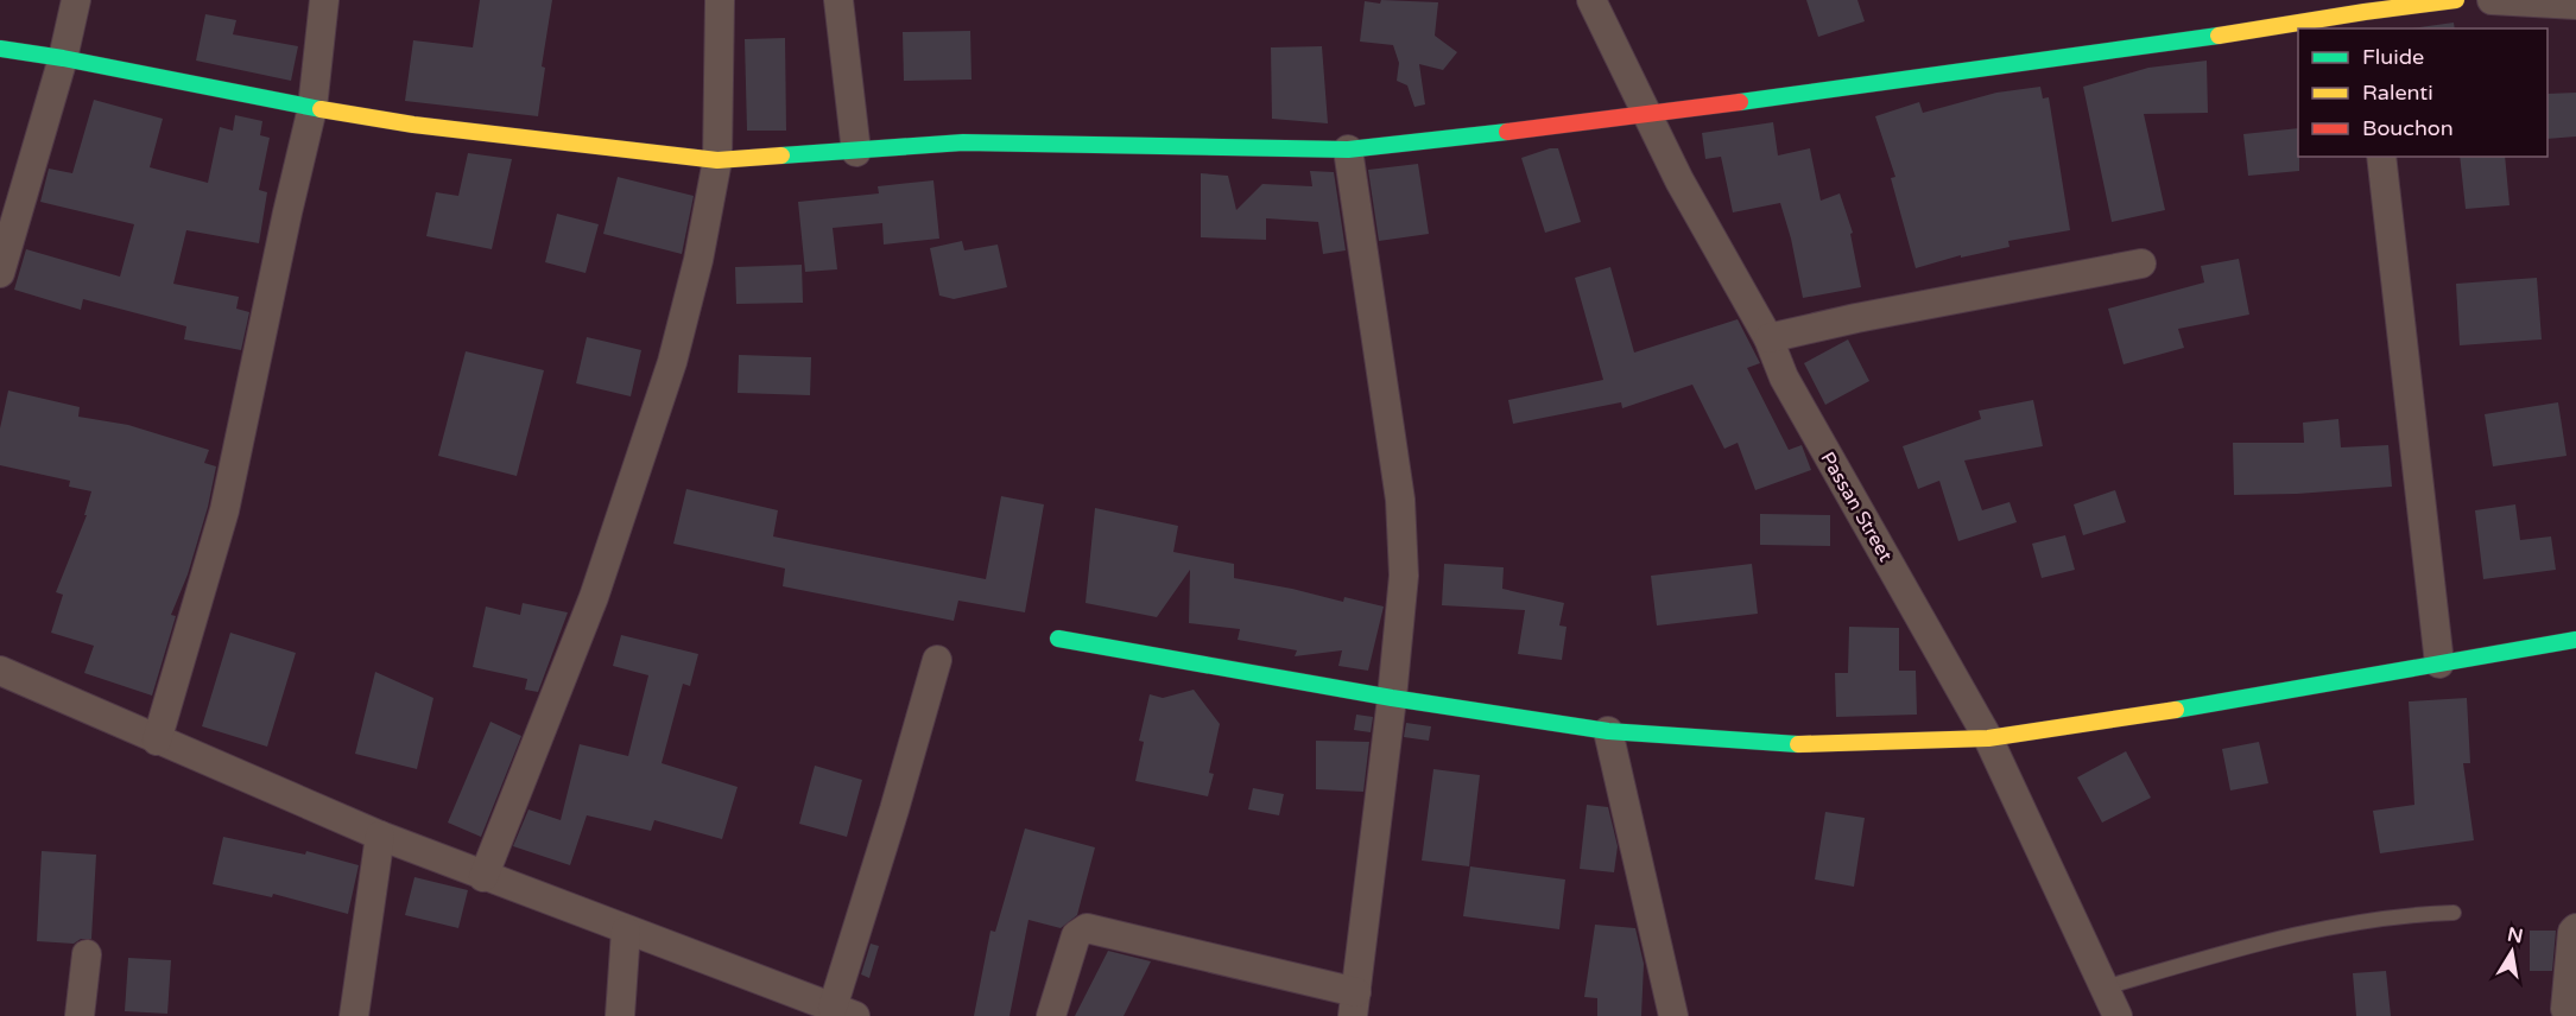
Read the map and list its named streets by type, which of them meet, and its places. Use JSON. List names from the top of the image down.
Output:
{
  "streets": {
    "street": ["Passan Street"]
  },
  "legend": ["Fluide", "Ralenti", "Bouchon"],
  "north": "top"
}
